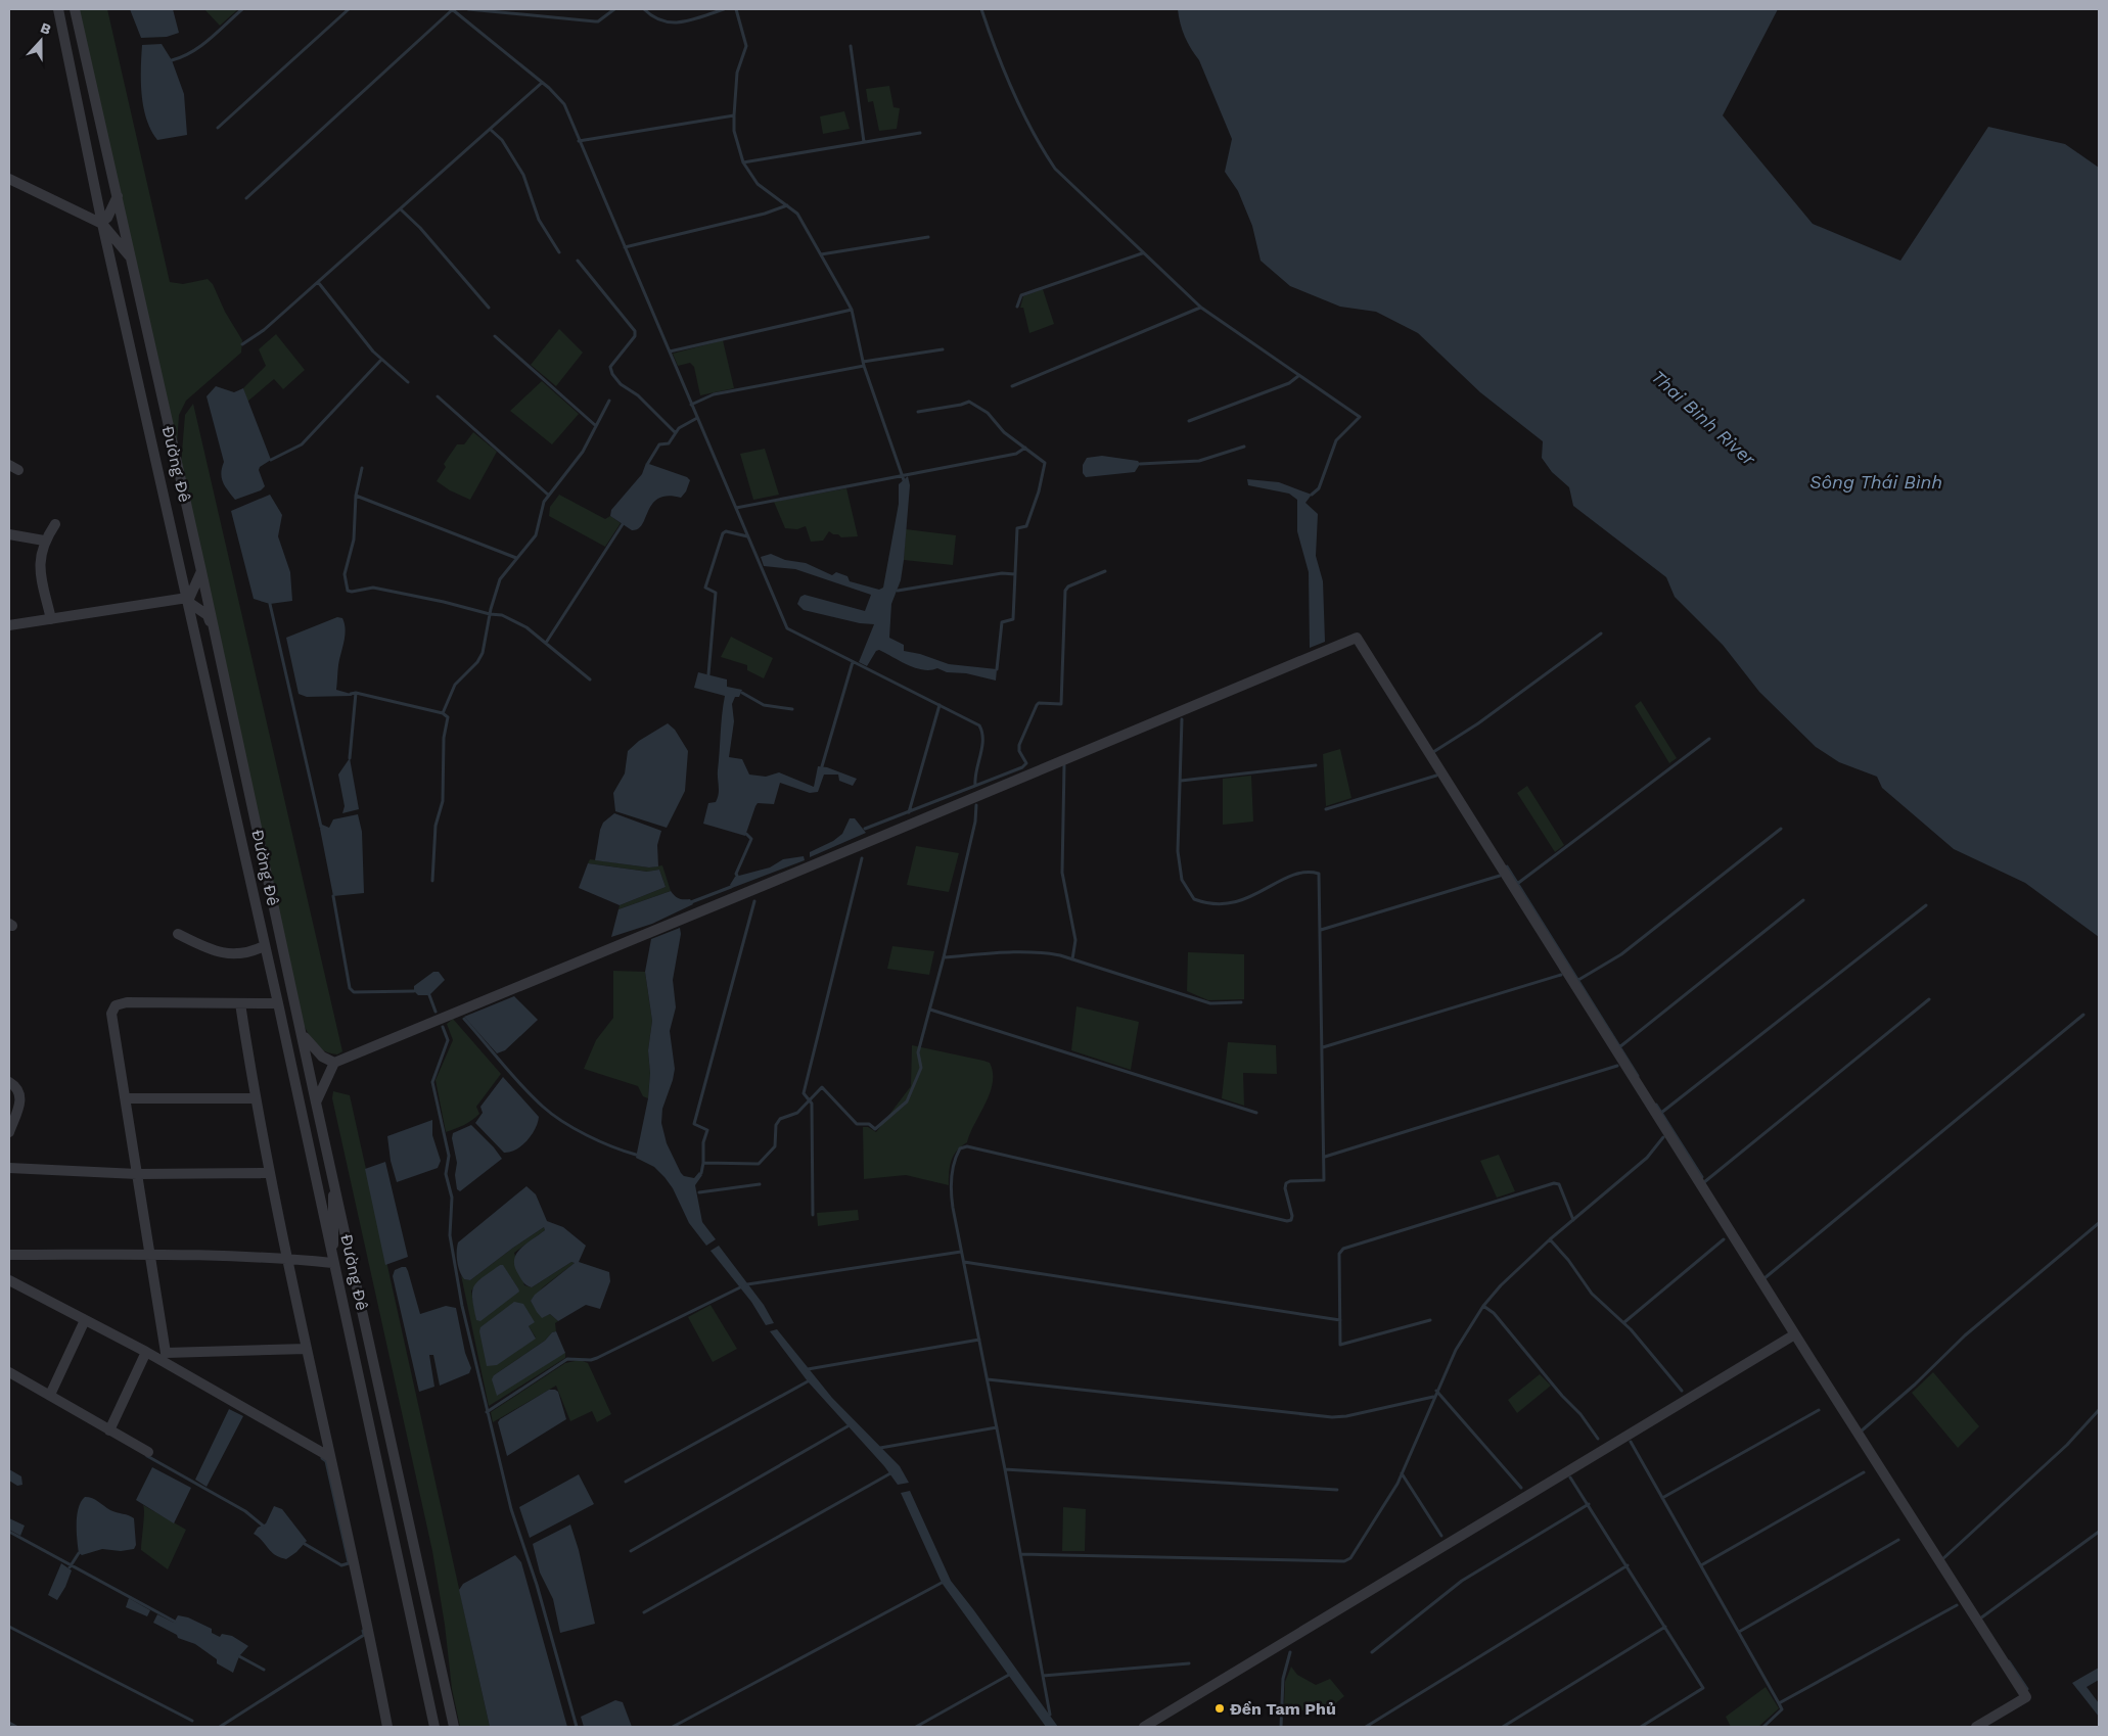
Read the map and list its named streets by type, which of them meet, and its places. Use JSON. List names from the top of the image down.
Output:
{
  "streets": {
    "street": ["Đường Đê"]
  },
  "water": ["Thai Binh River", "Sông Thái Bình"],
  "places": ["Đền Tam Phủ"],
  "north": "top"
}
